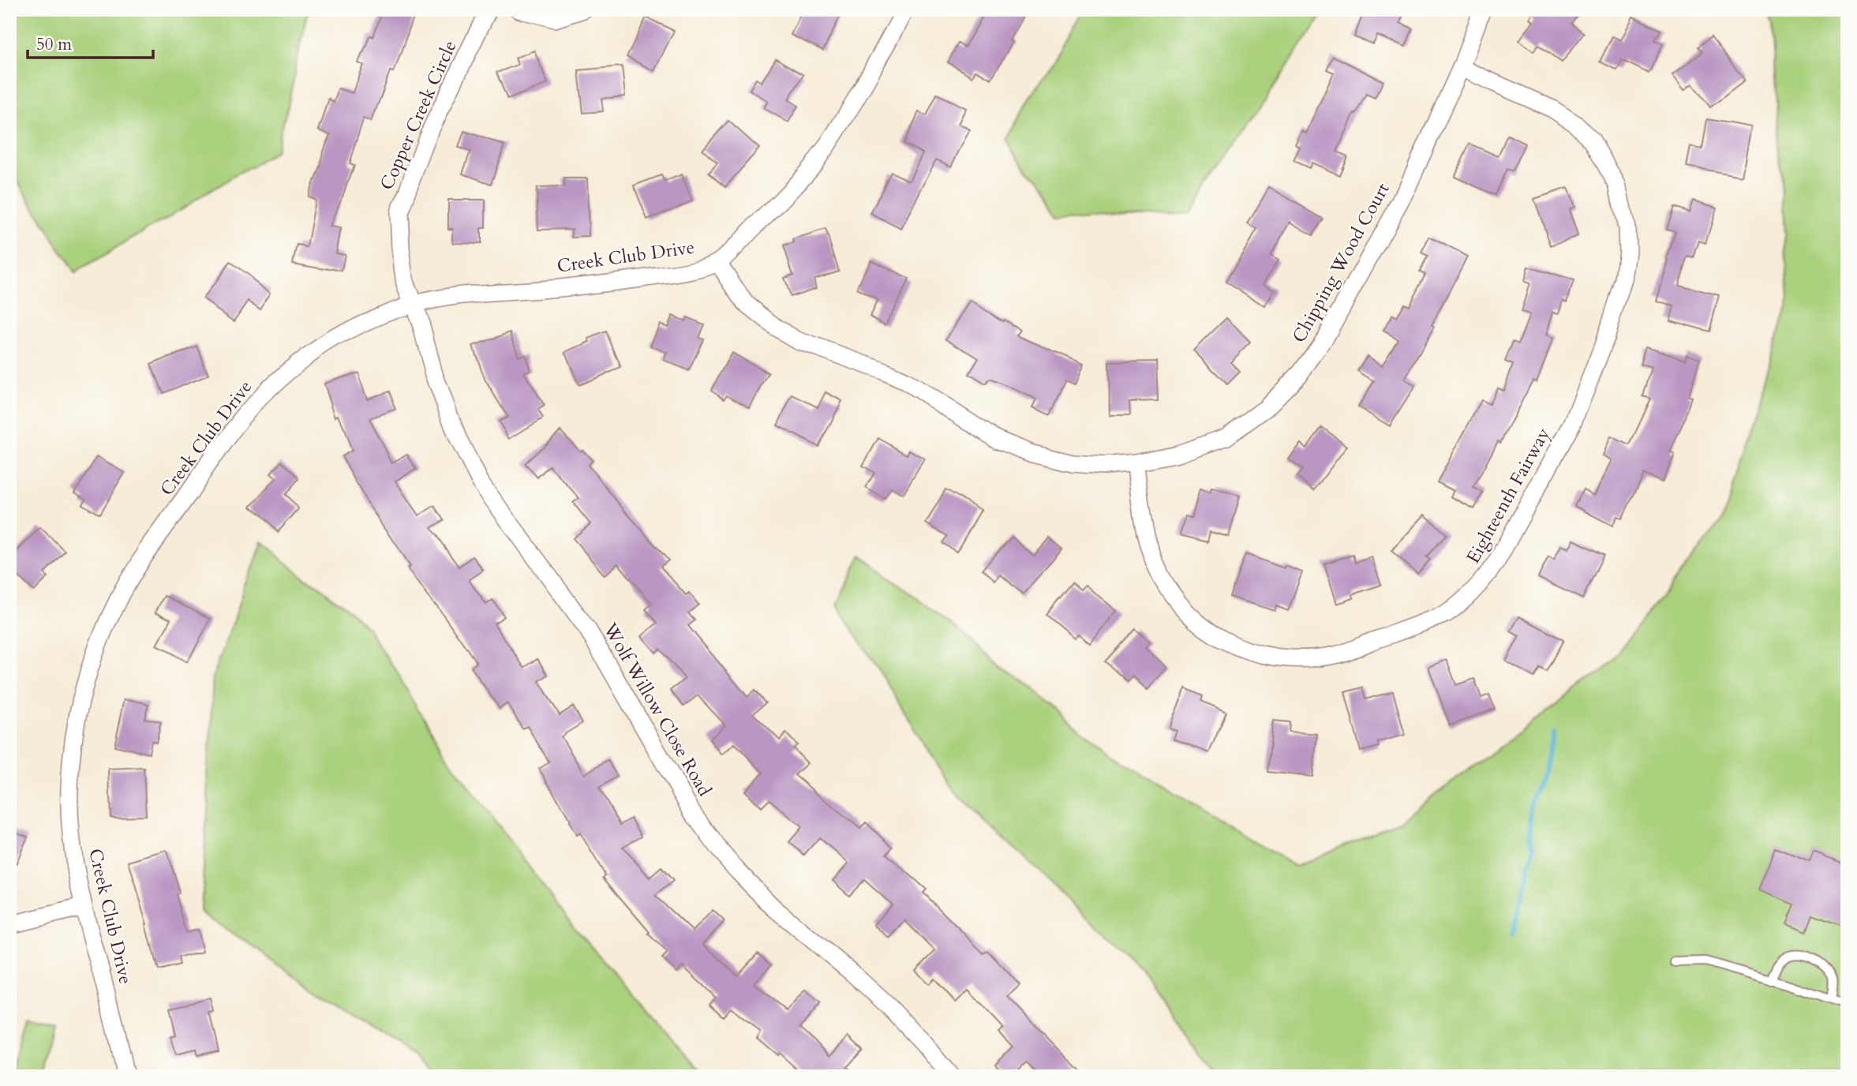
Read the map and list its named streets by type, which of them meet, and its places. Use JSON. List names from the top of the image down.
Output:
{
  "streets": {
    "street": [
      "Copper Creek Circle",
      "Creek Club Drive",
      "Chipping Wood Court",
      "Eighteenth Fairway",
      "Wolf Willow Close Road"
    ]
  },
  "crossings": [
    ["Copper Creek Circle", "Creek Club Drive"],
    ["Copper Creek Circle", "Wolf Willow Close Road"],
    ["Creek Club Drive", "Chipping Wood Court"],
    ["Creek Club Drive", "Wolf Willow Close Road"],
    ["Chipping Wood Court", "Eighteenth Fairway"]
  ],
  "scale_bar": "50 m"
}
